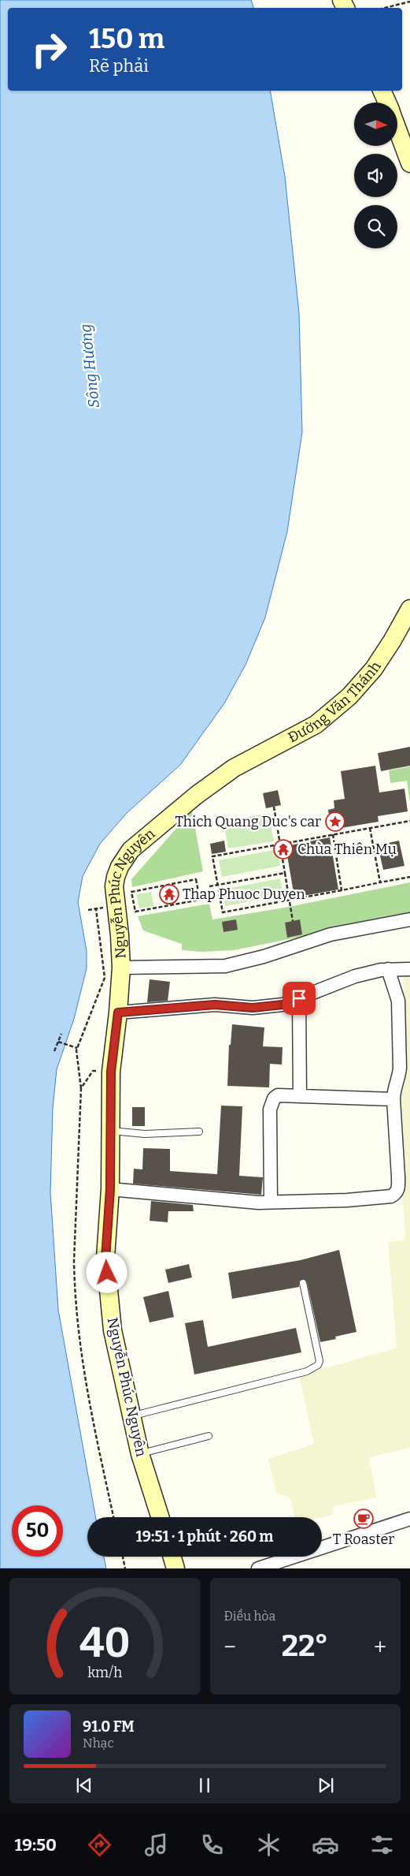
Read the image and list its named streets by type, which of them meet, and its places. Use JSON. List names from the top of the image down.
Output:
{
  "streets": {
    "main road": ["Đường Văn Thánh", "Nguyễn Phúc Nguyên"]
  },
  "crossings": [
    ["Đường Văn Thánh", "Nguyễn Phúc Nguyên"]
  ],
  "water": ["Sông Hương"],
  "places": {
    "place": ["Thich Quang Duc's car"],
    "temple": ["Chùa Thiên Mụ", "Thap Phuoc Duyen"],
    "cafe": ["T Roaster"]
  },
  "north": "right",
  "page": {
    "turn": ["150 m", "Rẽ phải"],
    "limit": "50",
    "trip": "19:51 · 1 phút · 260 m",
    "tile": "Điều hòa",
    "heat": ["−", "22°", "+"],
    "song": ["91.0 FM", "Nhạc"],
    "tabs": "19:50",
    "gauge": ["40", "km/h"]
  }
}
